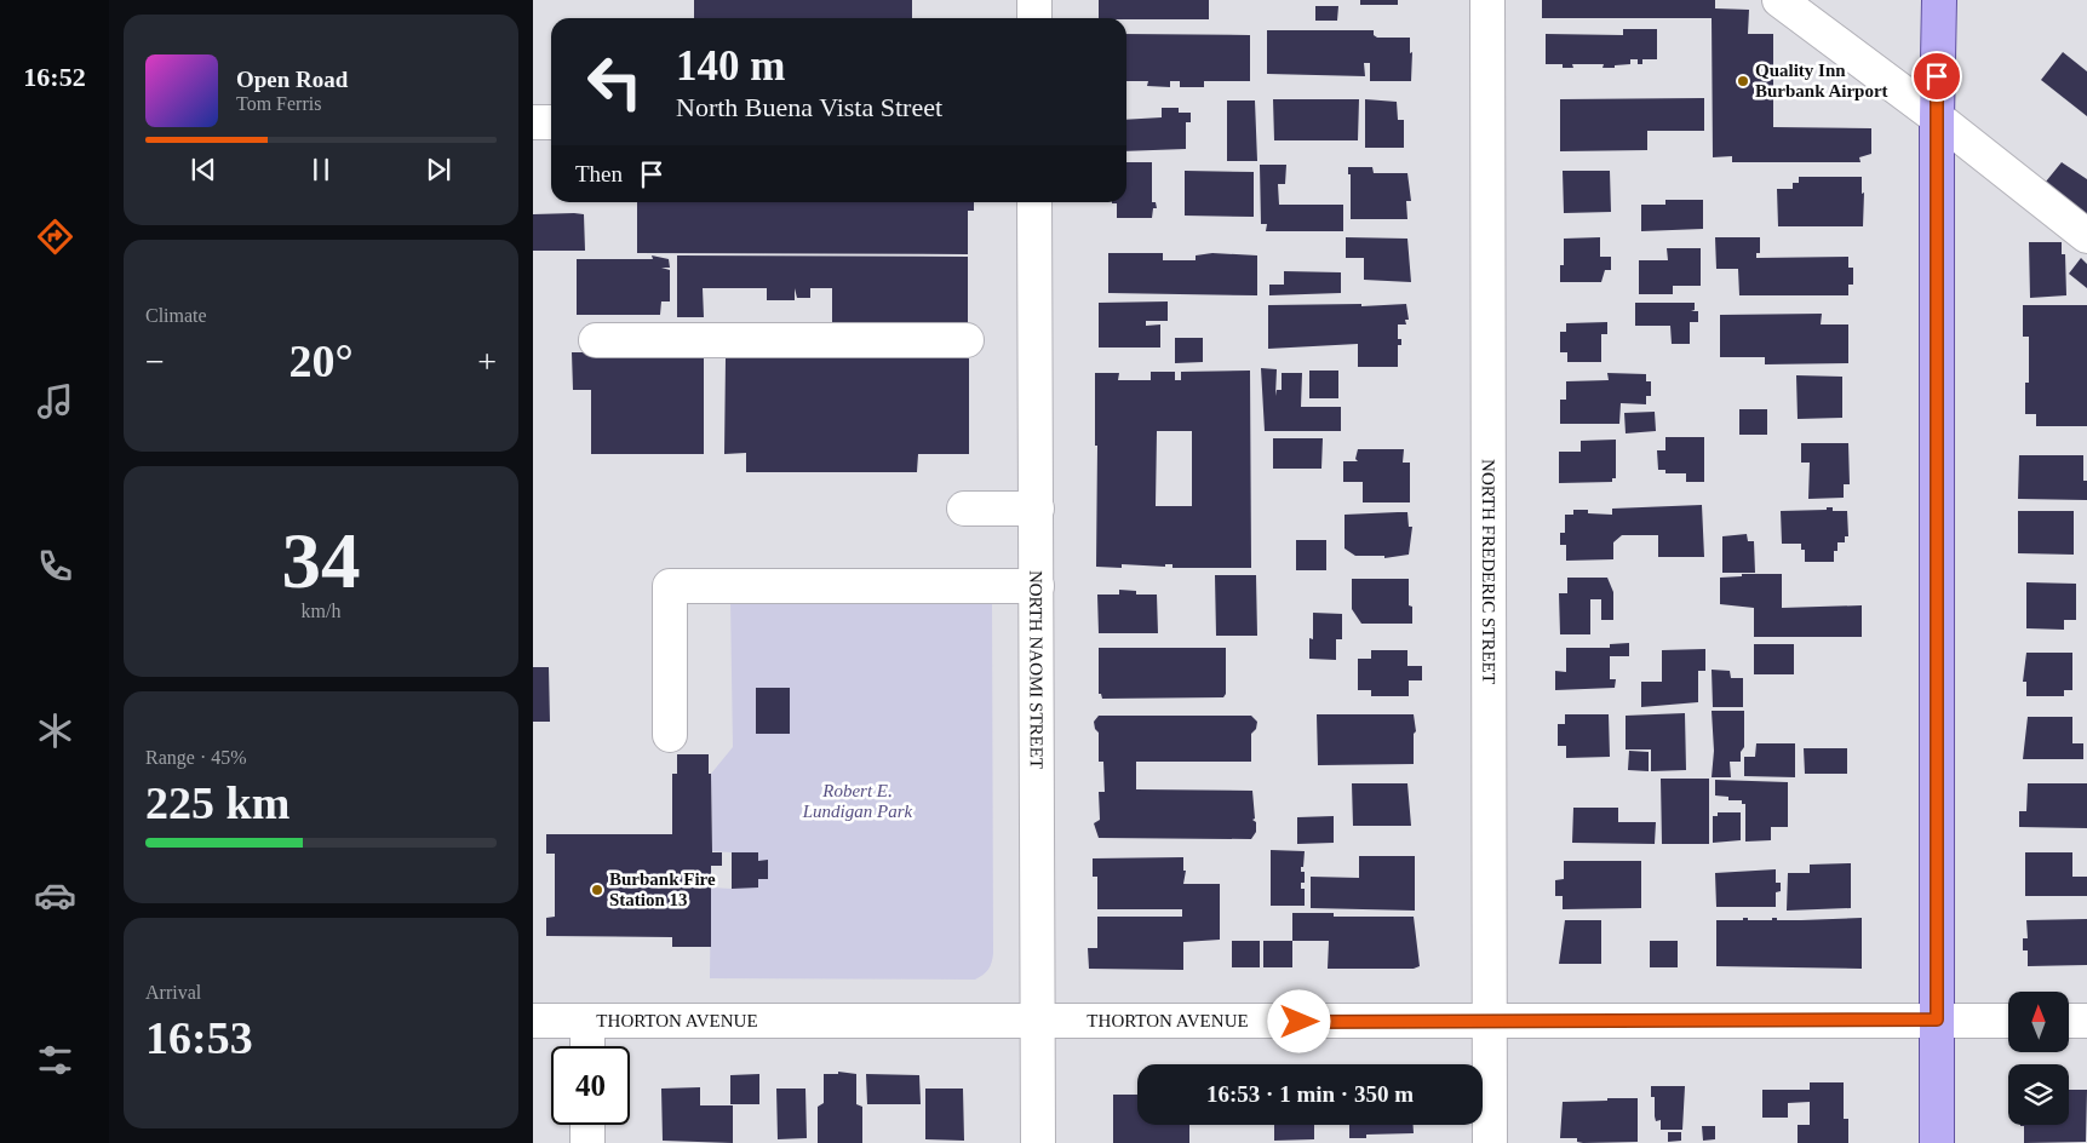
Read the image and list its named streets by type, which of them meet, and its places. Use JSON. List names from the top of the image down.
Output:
{
  "streets": {
    "street": ["NORTH FREDERIC STREET", "NORTH NAOMI STREET", "THORTON AVENUE"]
  },
  "crossings": [
    ["NORTH FREDERIC STREET", "THORTON AVENUE"],
    ["NORTH NAOMI STREET", "THORTON AVENUE"]
  ],
  "parks": ["Robert E. Lundigan Park"],
  "places": ["Quality Inn Burbank Airport", "Burbank Fire Station 13"],
  "north": "top",
  "page": {
    "tabs": "16:52",
    "turn": ["140 m", "North Buena Vista Street"],
    "song": ["Open Road", "Tom Ferris"],
    "then": "Then",
    "tile": [
      "Climate",
      ["34", "km/h"],
      ["Range · 45%", "225 km"],
      ["Arrival", "16:53"]
    ],
    "heat": ["−", "20°", "+"],
    "limit": "40",
    "trip": "16:53 · 1 min · 350 m"
  }
}
